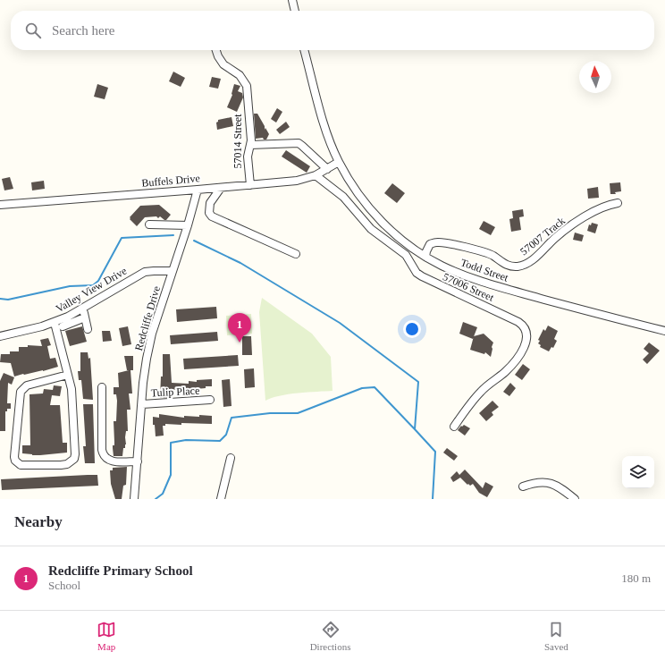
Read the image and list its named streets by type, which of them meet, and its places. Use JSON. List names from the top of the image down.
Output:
{
  "streets": {
    "street": [
      "57014 Street",
      "Buffels Drive",
      "57007 Track",
      "Todd Street",
      "57006 Street",
      "Valley View Drive",
      "Redcliffe Drive",
      "Tulip Place"
    ]
  },
  "crossings": [
    ["57014 Street", "Buffels Drive"],
    ["Buffels Drive", "Todd Street"],
    ["Buffels Drive", "57006 Street"],
    ["Buffels Drive", "Redcliffe Drive"],
    ["57007 Track", "Todd Street"],
    ["Valley View Drive", "Redcliffe Drive"],
    ["Redcliffe Drive", "Tulip Place"]
  ],
  "north": "top",
  "page": {
    "search": "Search here",
    "pins": "1",
    "heading": "Nearby",
    "list": [
      {
        "mark": "1",
        "name": "Redcliffe Primary School",
        "note": "School",
        "value": "180 m"
      }
    ],
    "nav": ["Map", "Directions", "Saved"]
  }
}
